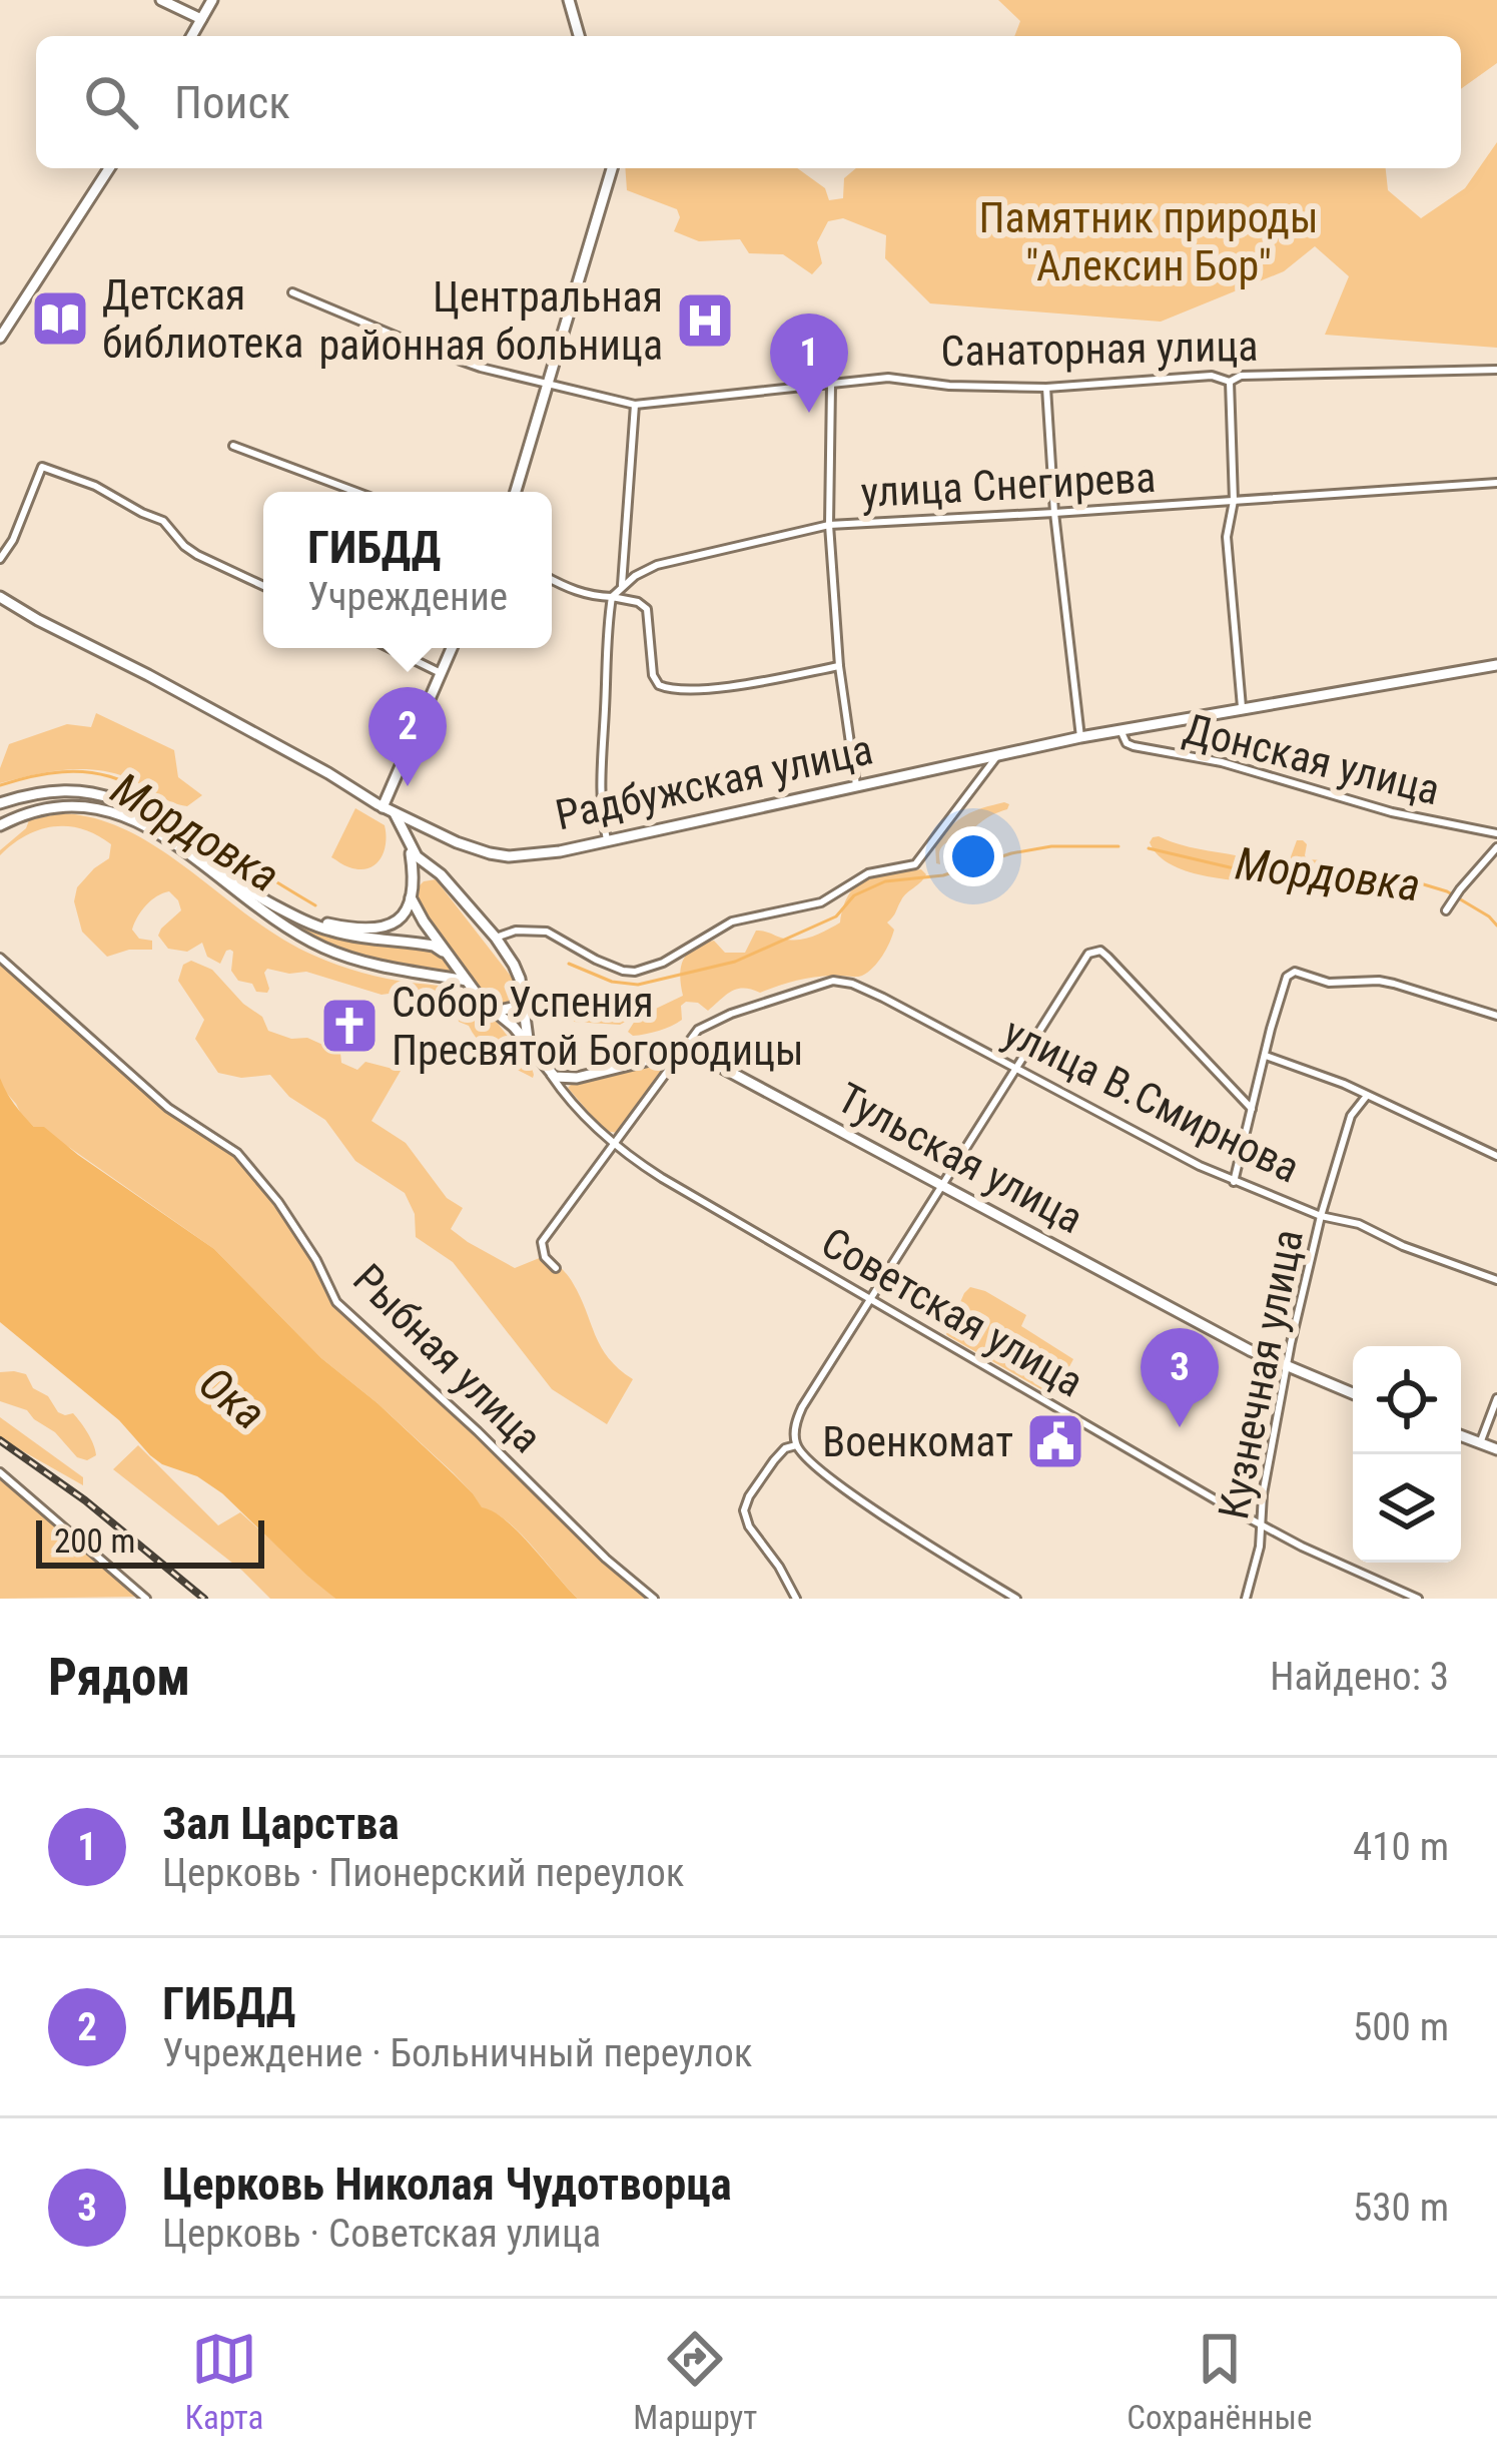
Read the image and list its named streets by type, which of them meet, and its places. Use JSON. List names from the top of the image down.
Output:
{
  "streets": {
    "main road": ["Радбужская улица", "Тульская улица"],
    "street": [
      "Санаторная улица",
      "улица Снегирева",
      "Донская улица",
      "улица В.Смирнова",
      "Советская улица",
      "Рыбная улица",
      "Кузнечная улица"
    ]
  },
  "crossings": [
    ["Донская улица", "Радбужская улица"],
    ["улица В.Смирнова", "Тульская улица"],
    ["улица В.Смирнова", "Кузнечная улица"],
    ["Тульская улица", "Кузнечная улица"],
    ["Советская улица", "Кузнечная улица"]
  ],
  "water": ["Мордовка", "Ока"],
  "parks": ["Памятник природы \"Алексин Бор\""],
  "places": {
    "library": ["Детская библиотека"],
    "hospital": ["Центральная районная больница"],
    "church": ["Собор Успения Пресвятой Богородицы"],
    "public building": ["Военкомат"]
  },
  "scale_bar": "200 m",
  "page": {
    "search": "Поиск",
    "pins": ["1", "2", "3"],
    "popup": ["ГИБДД", "Учреждение"],
    "scale": "200 m",
    "heading": ["Рядом", "Найдено: 3"],
    "list": [
      {
        "mark": "1",
        "name": "Зал Царства",
        "note": "Церковь · Пионерский переулок",
        "value": "410 m"
      },
      {
        "mark": "2",
        "name": "ГИБДД",
        "note": "Учреждение · Больничный переулок",
        "value": "500 m"
      },
      {
        "mark": "3",
        "name": "Церковь Николая Чудотворца",
        "note": "Церковь · Советская улица",
        "value": "530 m"
      }
    ],
    "nav": ["Карта", "Маршрут", "Сохранённые"]
  }
}
